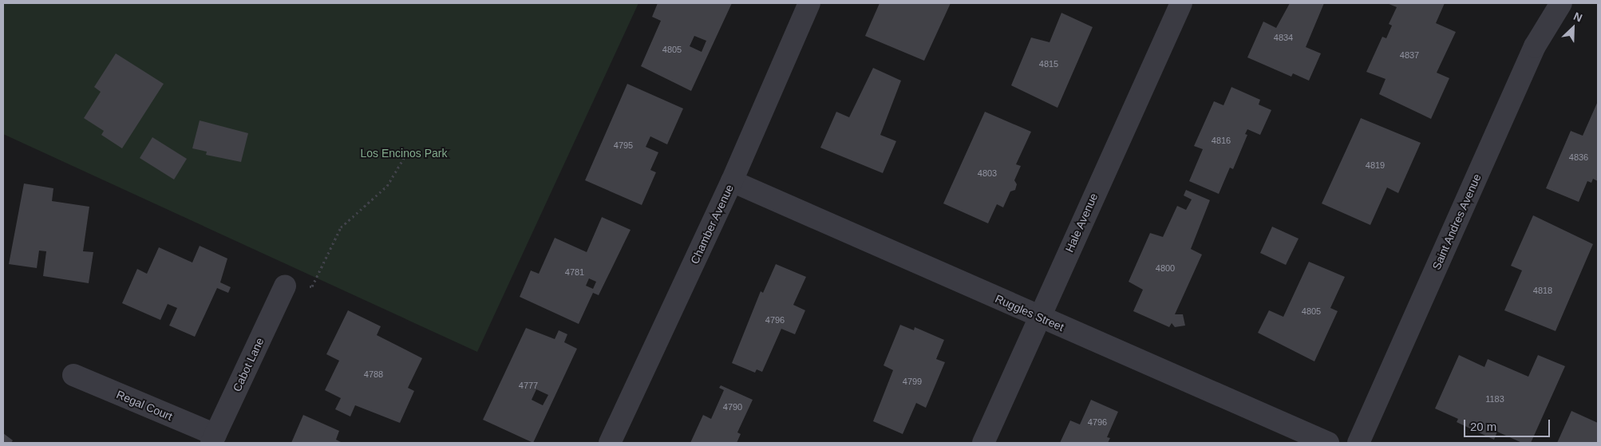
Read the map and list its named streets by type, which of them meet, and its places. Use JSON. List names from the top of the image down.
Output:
{
  "streets": {
    "street": [
      "Saint Andres Avenue",
      "Hale Avenue",
      "Chamber Avenue",
      "Ruggles Street",
      "Cabot Lane",
      "Regal Court"
    ]
  },
  "crossings": [
    ["Hale Avenue", "Ruggles Street"],
    ["Chamber Avenue", "Ruggles Street"],
    ["Cabot Lane", "Regal Court"]
  ],
  "parks": ["Los Encinos Park"],
  "house_numbers": [
    "4834",
    "4805",
    "4837",
    "4815",
    "4816",
    "4795",
    "4836",
    "4819",
    "4803",
    "4800",
    "4781",
    "4818",
    "4805",
    "4796",
    "4788",
    "4799",
    "4777",
    "1183",
    "4790",
    "4796"
  ],
  "scale_bar": "20 m",
  "north": "top right"
}
